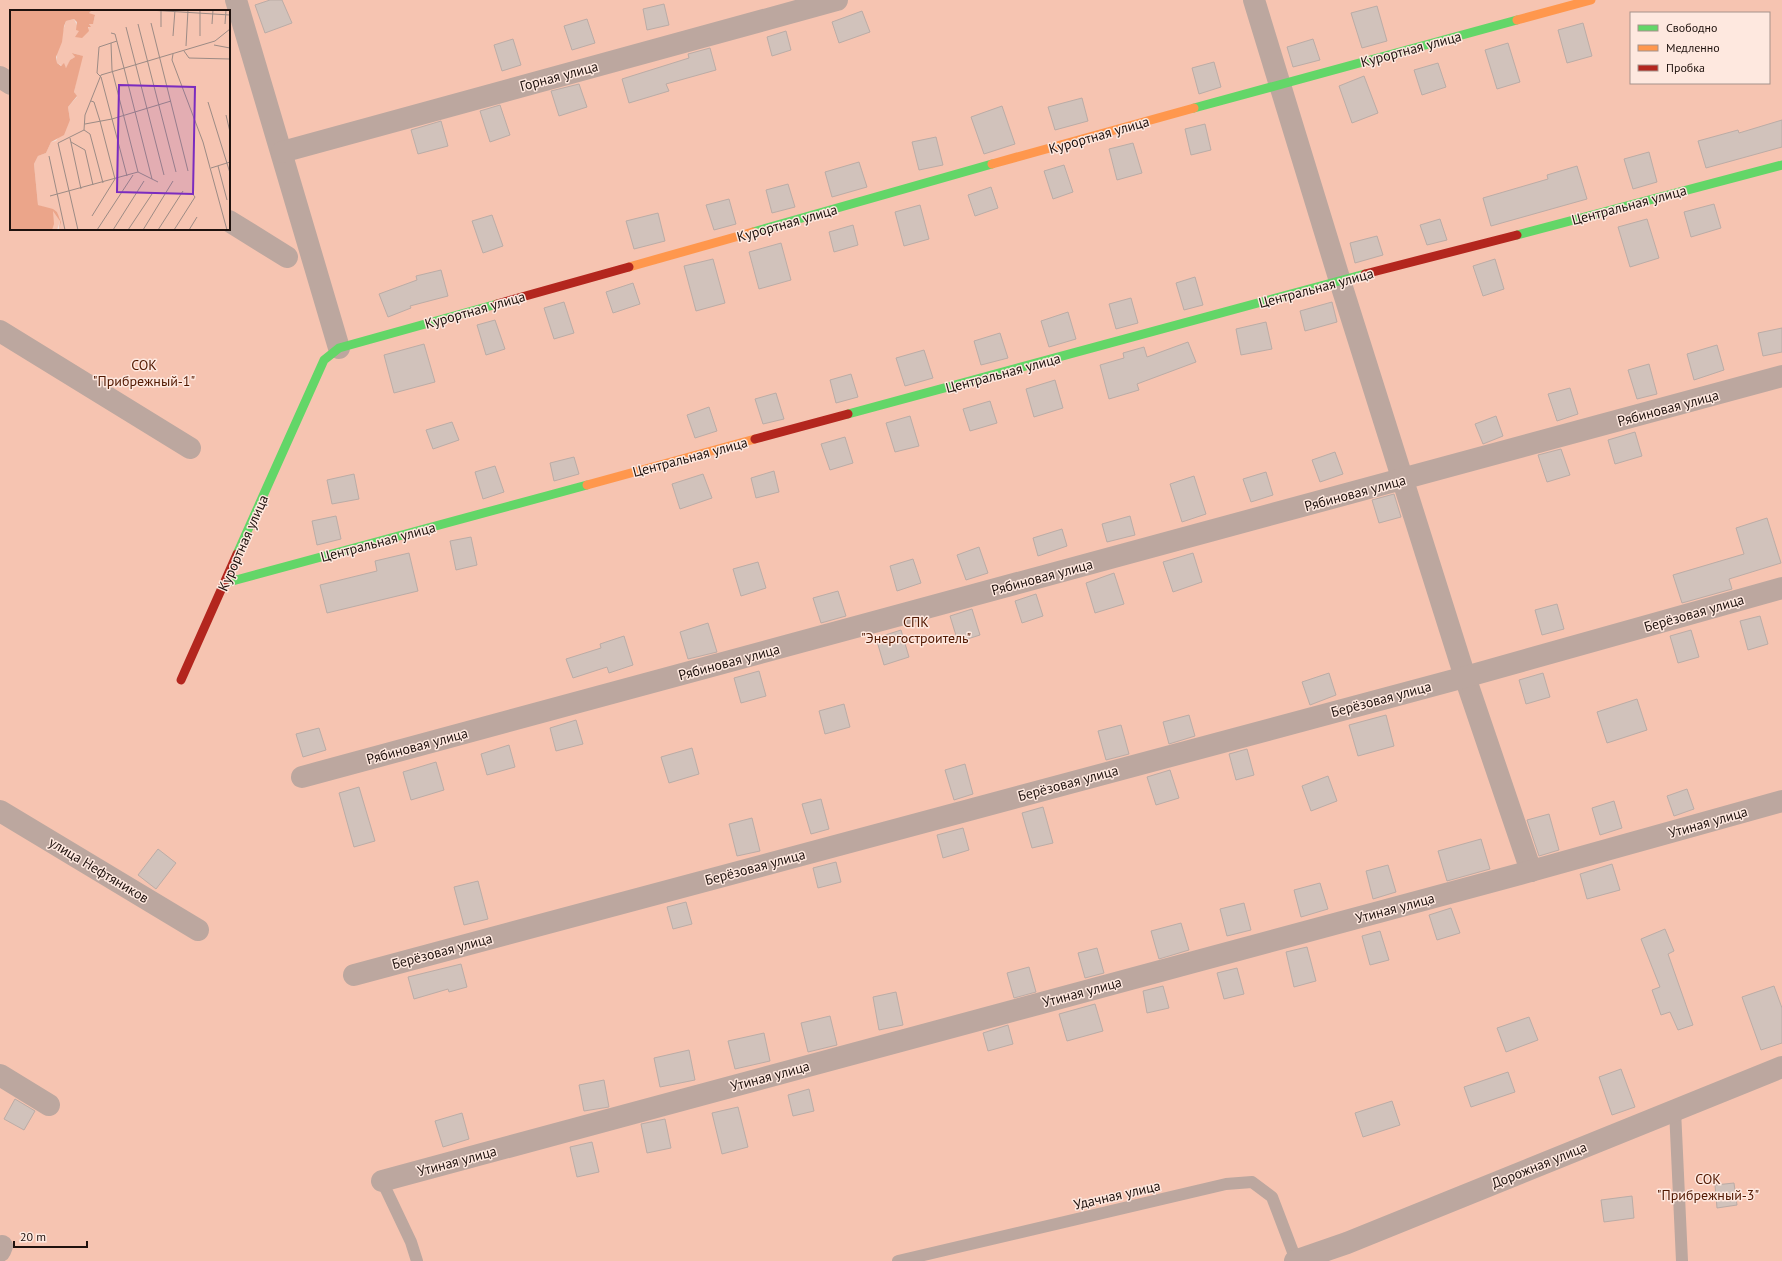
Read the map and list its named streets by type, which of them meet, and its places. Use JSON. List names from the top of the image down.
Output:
{
  "streets": {
    "street": [
      "Курортная улица",
      "Горная улица",
      "Центральная улица",
      "Рябиновая улица",
      "Берёзовая улица",
      "Утиная улица",
      "улица Нефтяников",
      "Дорожная улица"
    ],
    "lane": ["Удачная улица"]
  },
  "crossings": [
    ["Курортная улица", "Центральная улица"],
    ["Дорожная улица", "Удачная улица"]
  ],
  "parks": ["СОК \"Прибрежный-1\"", "СПК \"Энергостроитель\"", "СОК \"Прибрежный-3\""],
  "legend": ["Свободно", "Медленно", "Пробка"],
  "scale_bar": "20 m"
}
